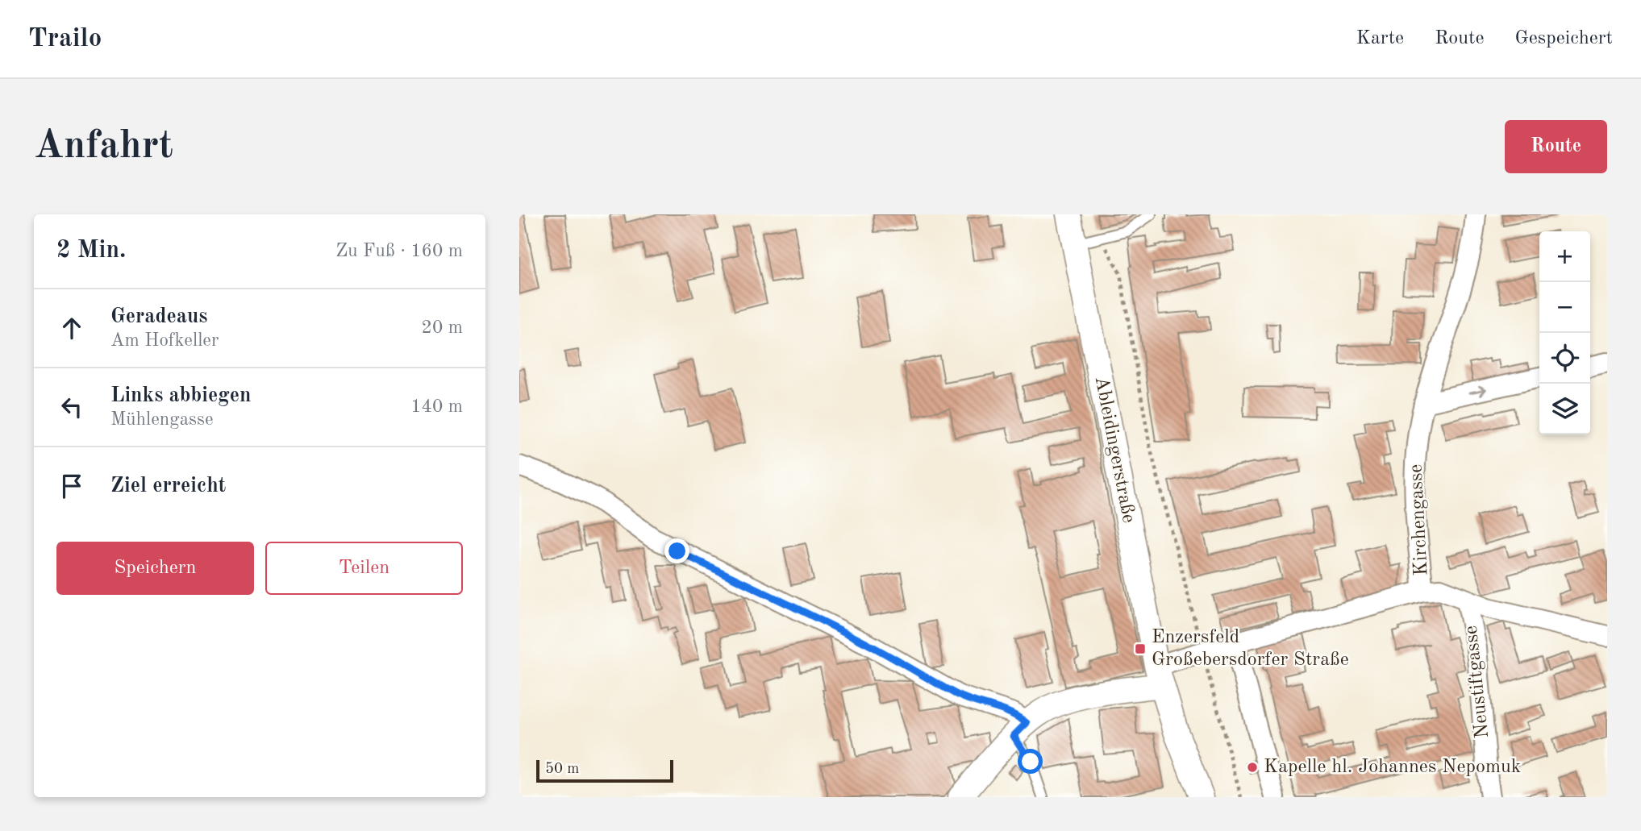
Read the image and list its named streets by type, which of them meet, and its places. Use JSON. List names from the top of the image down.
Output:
{
  "streets": {
    "street": ["Ableidingerstraße", "Kirchengasse", "Neustiftgasse"]
  },
  "crossings": [
    ["Ableidingerstraße", "Kirchengasse"]
  ],
  "places": {
    "transit": ["Enzersfeld Großebersdorfer Straße"],
    "other": ["Kapelle hl. Johannes Nepomuk"]
  },
  "scale_bar": "50 m",
  "page": {
    "header": "Trailo",
    "nav": ["Karte", "Route", "Gespeichert"],
    "buttons": [
      "Route",
      ["Speichern", "Teilen"]
    ],
    "title": "Anfahrt",
    "heading": ["2 Min.", "Zu Fuß · 160 m"],
    "map_buttons": ["+", "−"],
    "list": [
      ["Geradeaus", "Am Hofkeller", "20 m"],
      ["Links abbiegen", "Mühlengasse", "140 m"],
      "Ziel erreicht"
    ],
    "scale": "50 m"
  }
}
